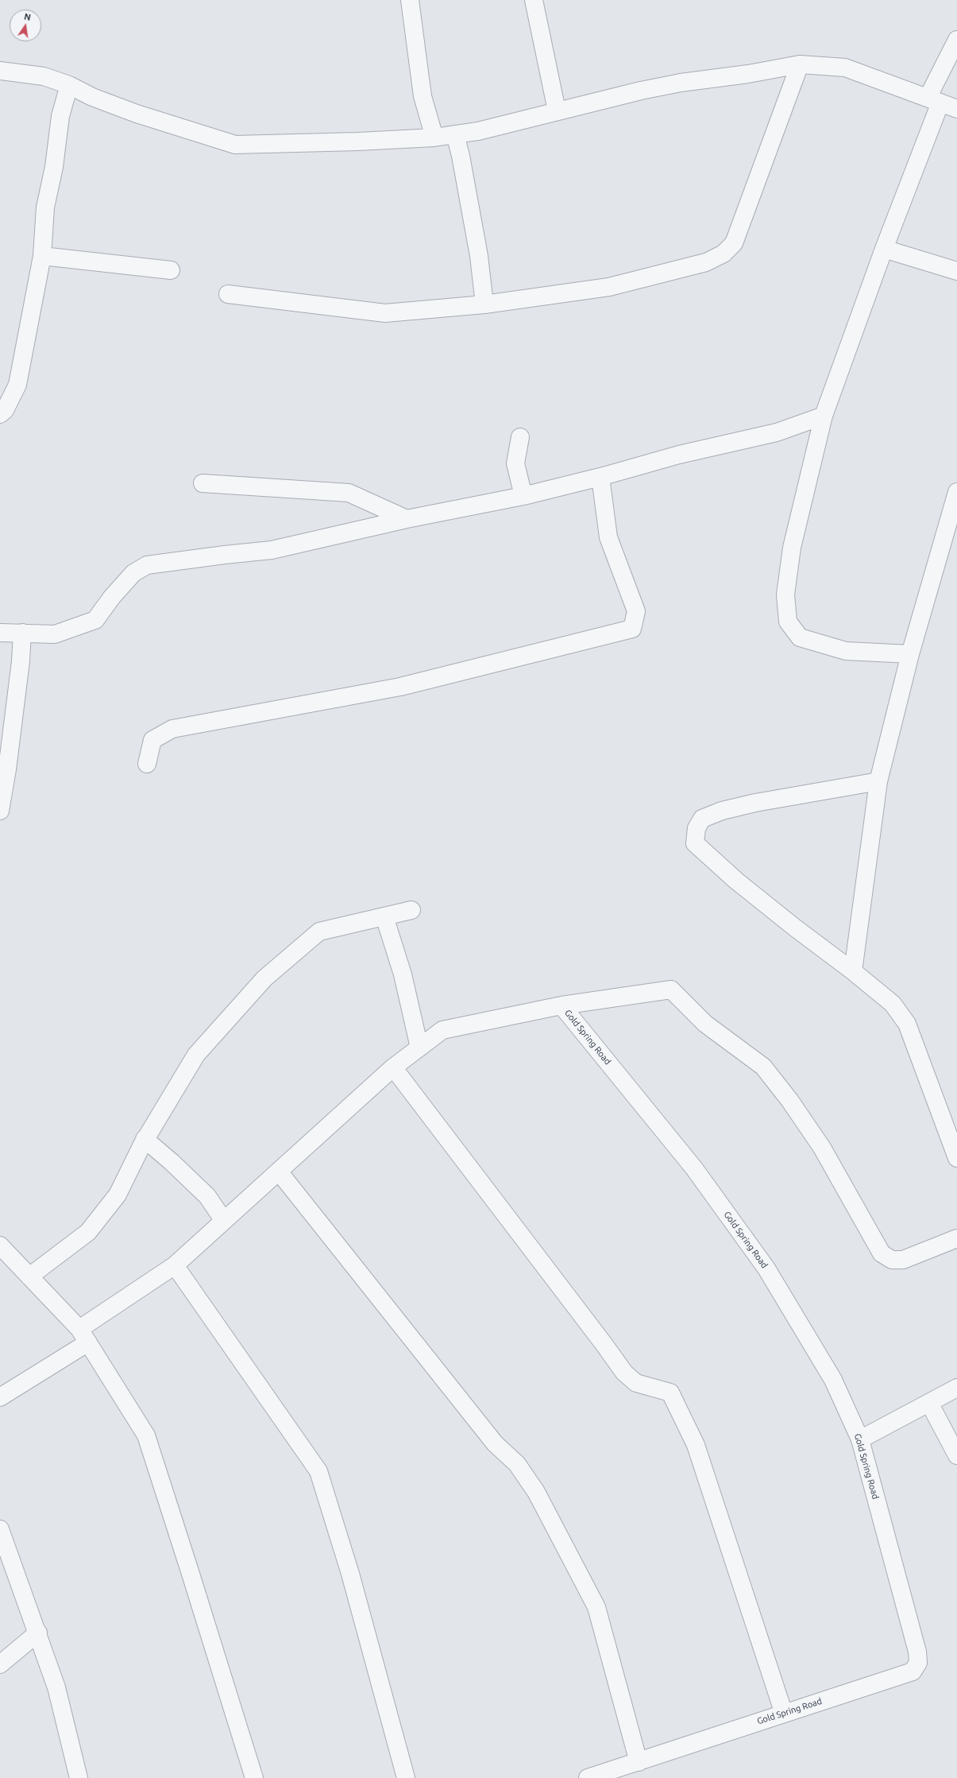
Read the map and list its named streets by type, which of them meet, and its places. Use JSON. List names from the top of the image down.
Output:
{
  "streets": {
    "street": ["Gold Spring Road"]
  },
  "north": "top"
}
